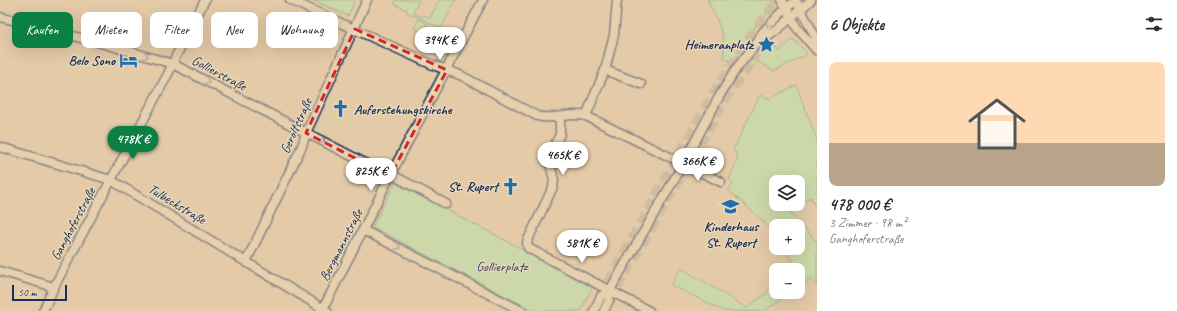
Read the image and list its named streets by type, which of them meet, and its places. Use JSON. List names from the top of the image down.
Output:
{
  "streets": {
    "street": [
      "Gollierstraße",
      "Geroltstraße",
      "Tulbeckstraße",
      "Ganghoferstraße",
      "Bergmannstraße"
    ]
  },
  "crossings": [
    ["Gollierstraße", "Geroltstraße"],
    ["Gollierstraße", "Ganghoferstraße"],
    ["Gollierstraße", "Bergmannstraße"],
    ["Geroltstraße", "Tulbeckstraße"],
    ["Tulbeckstraße", "Ganghoferstraße"],
    ["Tulbeckstraße", "Bergmannstraße"]
  ],
  "one_way": ["Gollierstraße"],
  "parks": ["Gollierplatz"],
  "places": {
    "place": ["Heimeranplatz"],
    "hotel": ["Belo Sono"],
    "church": ["Auferstehungskirche", "St. Rupert"],
    "school or university": ["Kinderhaus St. Rupert"]
  },
  "scale_bar": "50 m",
  "page": {
    "heading": "6 Objekte",
    "chip": [
      "Kaufen",
      "Mieten",
      "Filter",
      "Neu",
      "Wohnung"
    ],
    "price": [
      "394K €",
      "478K €",
      "465K €",
      "366K €",
      "825K €",
      "581K €"
    ],
    "list": [
      {
        "name": "478 000 €",
        "note": "3 Zimmer · 98 m² · Ganghoferstraße"
      }
    ],
    "map_buttons": ["+", "−"],
    "scale": "50 m"
  }
}
